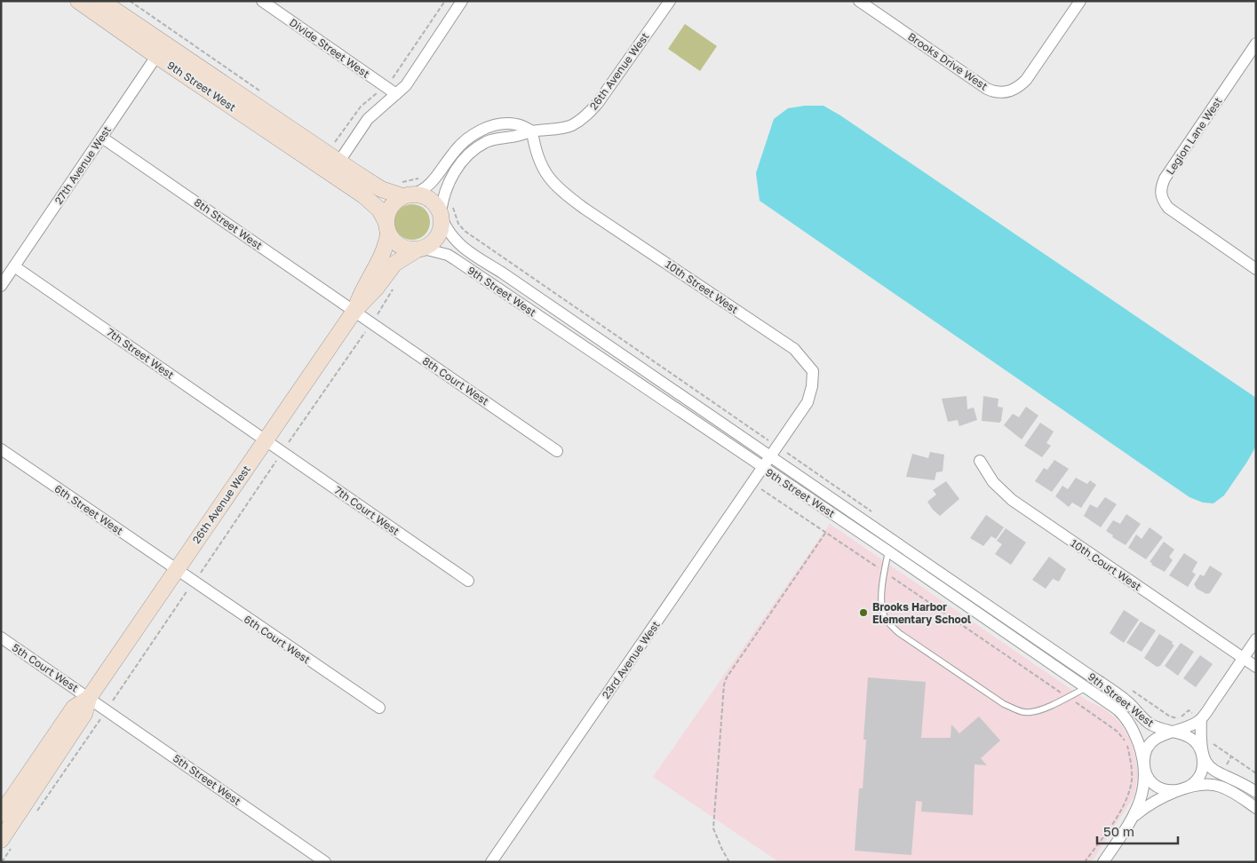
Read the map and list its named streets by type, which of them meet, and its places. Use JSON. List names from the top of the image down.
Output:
{
  "streets": {
    "street": [
      "Divide Street West",
      "Brooks Drive West",
      "26th Avenue West",
      "9th Street West",
      "Legion Lane West",
      "27th Avenue West",
      "8th Street West",
      "10th Street West",
      "7th Street West",
      "8th Court West",
      "6th Street West",
      "7th Court West",
      "10th Court West",
      "6th Court West",
      "23rd Avenue West",
      "5th Court West",
      "5th Street West"
    ]
  },
  "crossings": [
    ["26th Avenue West", "9th Street West"],
    ["26th Avenue West", "8th Street West"],
    ["26th Avenue West", "10th Street West"],
    ["26th Avenue West", "7th Street West"],
    ["26th Avenue West", "8th Court West"],
    ["26th Avenue West", "6th Street West"],
    ["26th Avenue West", "7th Court West"],
    ["26th Avenue West", "6th Court West"],
    ["26th Avenue West", "5th Court West"],
    ["26th Avenue West", "5th Street West"],
    ["9th Street West", "27th Avenue West"],
    ["9th Street West", "10th Street West"],
    ["9th Street West", "23rd Avenue West"],
    ["27th Avenue West", "8th Street West"],
    ["27th Avenue West", "7th Street West"],
    ["8th Street West", "8th Court West"],
    ["10th Street West", "23rd Avenue West"],
    ["7th Street West", "7th Court West"],
    ["6th Street West", "6th Court West"],
    ["5th Court West", "5th Street West"]
  ],
  "places": ["Brooks Harbor Elementary School"],
  "scale_bar": "50 m"
}
